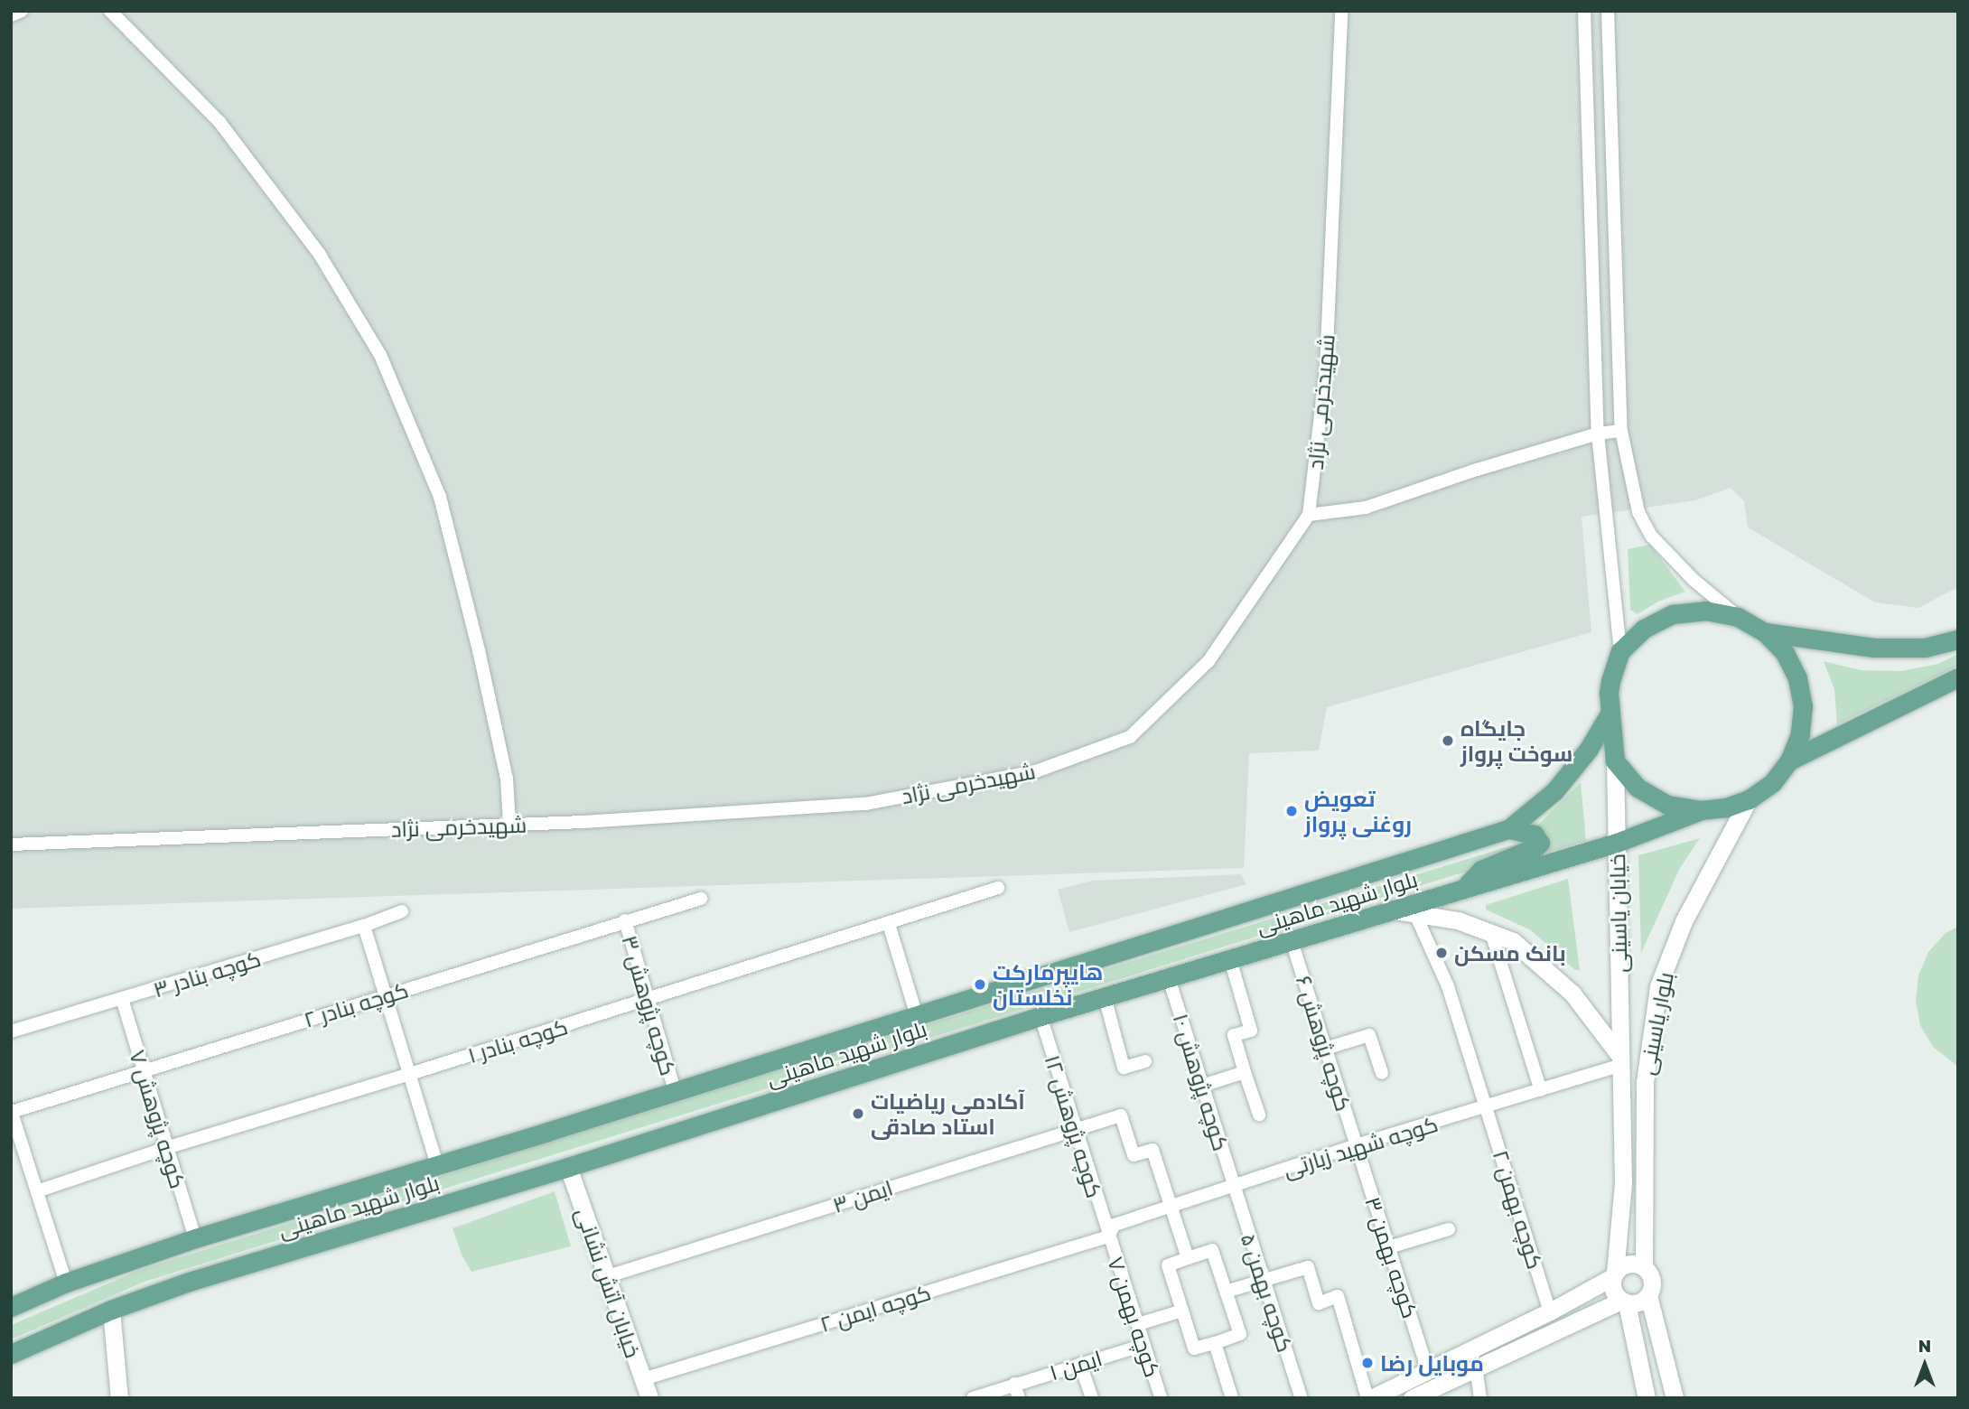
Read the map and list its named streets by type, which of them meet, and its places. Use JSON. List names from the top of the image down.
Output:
{
  "streets": {
    "main road": [
      "بلوار شهید ماهینی",
      "خیابان یاسینی",
      "بلوار یاسینی",
      "خیابان آتش نشانی"
    ],
    "street": [
      "شهیدخرمی نژاد",
      "کوچه بنادر ۳",
      "کوچه بنادر ۲",
      "کوچه پژوهش ۳",
      "کوچه بنادر ۱",
      "کوچه پژوهش ۶",
      "کوچه پژوهش ۱۰",
      "کوچه پژوهش ۷",
      "کوچه پژوهش ۱۲",
      "کوچه شهید زیارتی",
      "ایمن ۳",
      "کوچه بهمن ۲",
      "کوچه بهمن ۳",
      "کوچه بهمن ۵",
      "کوچه ایمن ۲",
      "کوچه بهمن ۷",
      "ایمن ۱"
    ]
  },
  "crossings": [
    ["بلوار شهید ماهینی", "خیابان یاسینی"],
    ["بلوار شهید ماهینی", "کوچه پژوهش ۳"],
    ["بلوار شهید ماهینی", "بلوار یاسینی"],
    ["بلوار شهید ماهینی", "کوچه پژوهش ۶"],
    ["بلوار شهید ماهینی", "کوچه پژوهش ۱۰"],
    ["بلوار شهید ماهینی", "کوچه پژوهش ۷"],
    ["بلوار شهید ماهینی", "کوچه پژوهش ۱۲"],
    ["بلوار شهید ماهینی", "خیابان آتش نشانی"],
    ["خیابان یاسینی", "بلوار یاسینی"],
    ["خیابان یاسینی", "کوچه شهید زیارتی"],
    ["کوچه بنادر ۳", "کوچه پژوهش ۷"],
    ["کوچه بنادر ۲", "کوچه پژوهش ۳"],
    ["کوچه بنادر ۲", "کوچه پژوهش ۷"],
    ["کوچه پژوهش ۳", "کوچه بنادر ۱"],
    ["بلوار یاسینی", "کوچه شهید زیارتی"],
    ["کوچه بنادر ۱", "کوچه پژوهش ۷"],
    ["کوچه پژوهش ۶", "کوچه شهید زیارتی"],
    ["کوچه پژوهش ۶", "کوچه بهمن ۳"],
    ["کوچه پژوهش ۱۰", "کوچه شهید زیارتی"],
    ["کوچه پژوهش ۱۰", "کوچه بهمن ۵"],
    ["کوچه پژوهش ۱۲", "کوچه شهید زیارتی"],
    ["کوچه پژوهش ۱۲", "ایمن ۳"],
    ["کوچه پژوهش ۱۲", "کوچه ایمن ۲"],
    ["کوچه پژوهش ۱۲", "کوچه بهمن ۷"],
    ["کوچه شهید زیارتی", "ایمن ۳"],
    ["کوچه شهید زیارتی", "کوچه بهمن ۲"],
    ["کوچه شهید زیارتی", "کوچه بهمن ۳"],
    ["کوچه شهید زیارتی", "کوچه بهمن ۵"],
    ["کوچه شهید زیارتی", "کوچه ایمن ۲"],
    ["کوچه شهید زیارتی", "کوچه بهمن ۷"],
    ["ایمن ۳", "خیابان آتش نشانی"],
    ["خیابان آتش نشانی", "کوچه ایمن ۲"],
    ["کوچه ایمن ۲", "کوچه بهمن ۷"],
    ["کوچه بهمن ۷", "ایمن ۱"]
  ],
  "places": [
    "جایگاه سوخت پرواز",
    "تعویض روغنی پرواز",
    "بانک مسکن",
    "هایپرمارکت نخلستان",
    "آکادمی ریاضیات استاد صادقی",
    "موبایل رضا"
  ],
  "north": "top"
}
